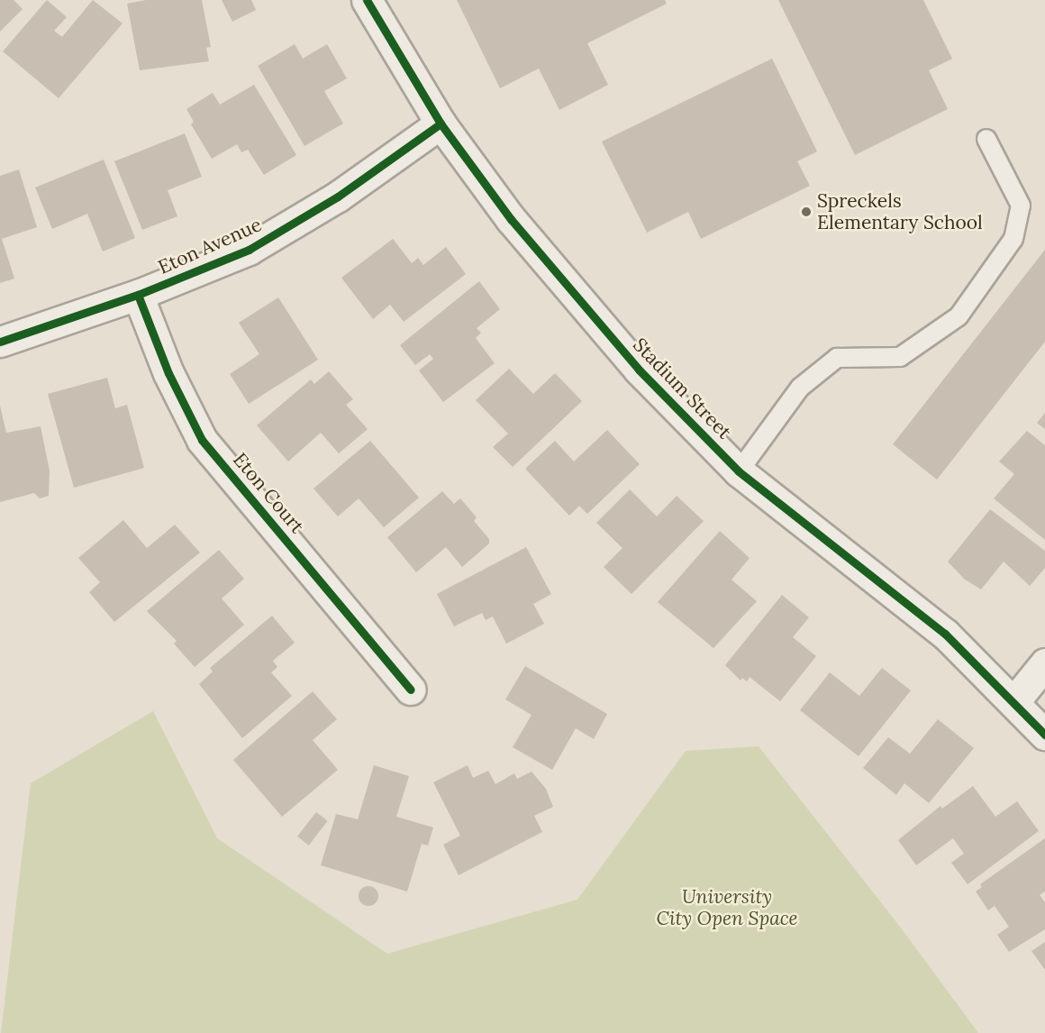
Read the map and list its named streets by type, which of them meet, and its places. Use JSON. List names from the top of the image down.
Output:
{
  "streets": {
    "street": ["Eton Avenue", "Stadium Street", "Eton Court"]
  },
  "crossings": [
    ["Eton Avenue", "Stadium Street"],
    ["Eton Avenue", "Eton Court"]
  ],
  "parks": ["University City Open Space"],
  "places": ["Spreckels Elementary School"]
}
